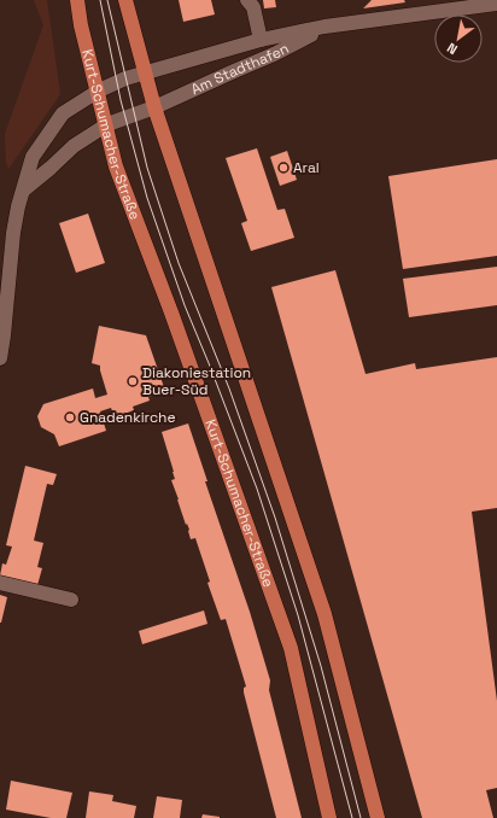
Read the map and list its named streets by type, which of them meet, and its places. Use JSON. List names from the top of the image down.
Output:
{
  "streets": {
    "main road": ["Kurt-Schumacher-Straße"],
    "street": ["Am Stadthafen"]
  },
  "crossings": [
    ["Am Stadthafen", "Kurt-Schumacher-Straße"]
  ],
  "places": ["Aral", "Diakoniestation Buer-Süd", "Gnadenkirche"],
  "north": "bottom left"
}
